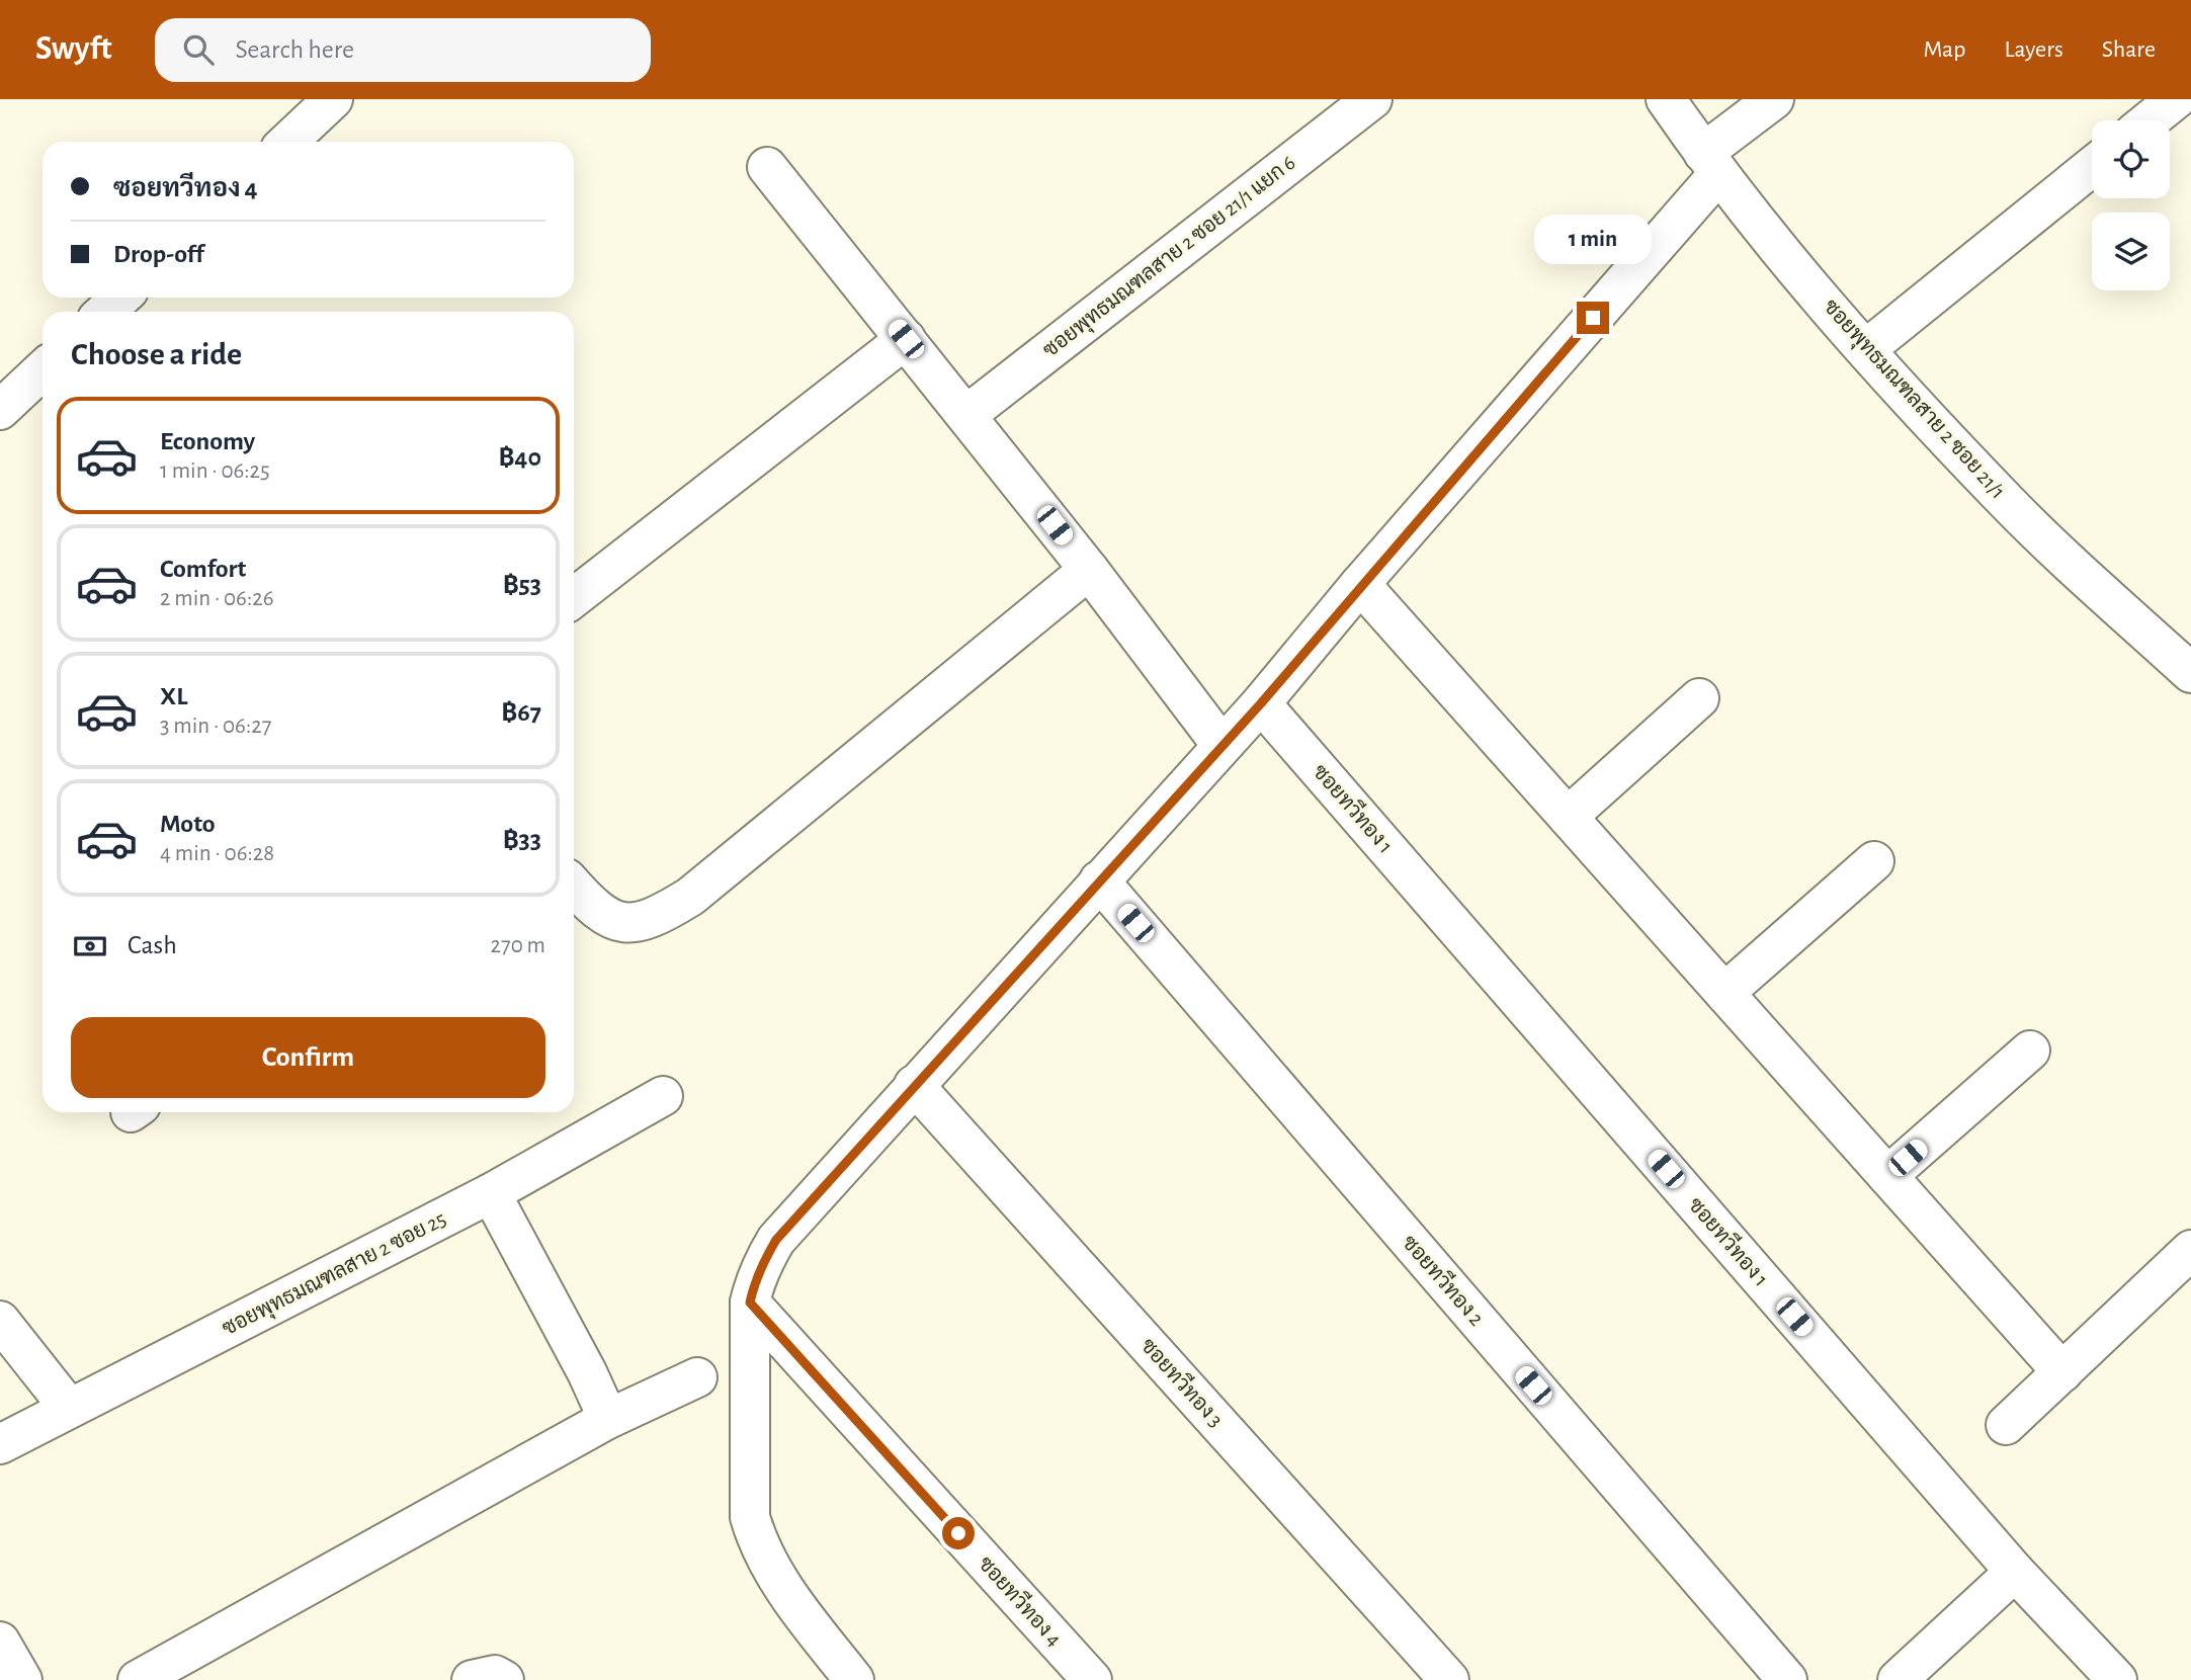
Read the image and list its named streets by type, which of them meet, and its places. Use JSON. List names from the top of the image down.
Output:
{
  "streets": {
    "street": [
      "ซอยพุทธมณฑลสาย 2 ซอย 21/1 แยก 6",
      "ซอยพุทธมณฑลสาย 2 ซอย 21/1",
      "ซอยทวีทอง 1",
      "ซอยพุทธมณฑลสาย 2 ซอย 25",
      "ซอยทวีทอง 2",
      "ซอยทวีทอง 3",
      "ซอยทวีทอง 4"
    ]
  },
  "page": {
    "header": "Swyft",
    "search": "Search here",
    "nav": ["Map", "Layers", "Share"],
    "banner": ["ซอยทวีทอง 4", "Drop-off"],
    "bubble": "1 min",
    "heading": "Choose a ride",
    "list": [
      {
        "name": "Economy",
        "note": "1 min · 06:25",
        "value": "฿40"
      },
      {
        "name": "Comfort",
        "note": "2 min · 06:26",
        "value": "฿53"
      },
      {
        "name": "XL",
        "note": "3 min · 06:27",
        "value": "฿67"
      },
      {
        "name": "Moto",
        "note": "4 min · 06:28",
        "value": "฿33"
      }
    ],
    "pay": ["Cash", "270 m"],
    "buttons": "Confirm"
  }
}
